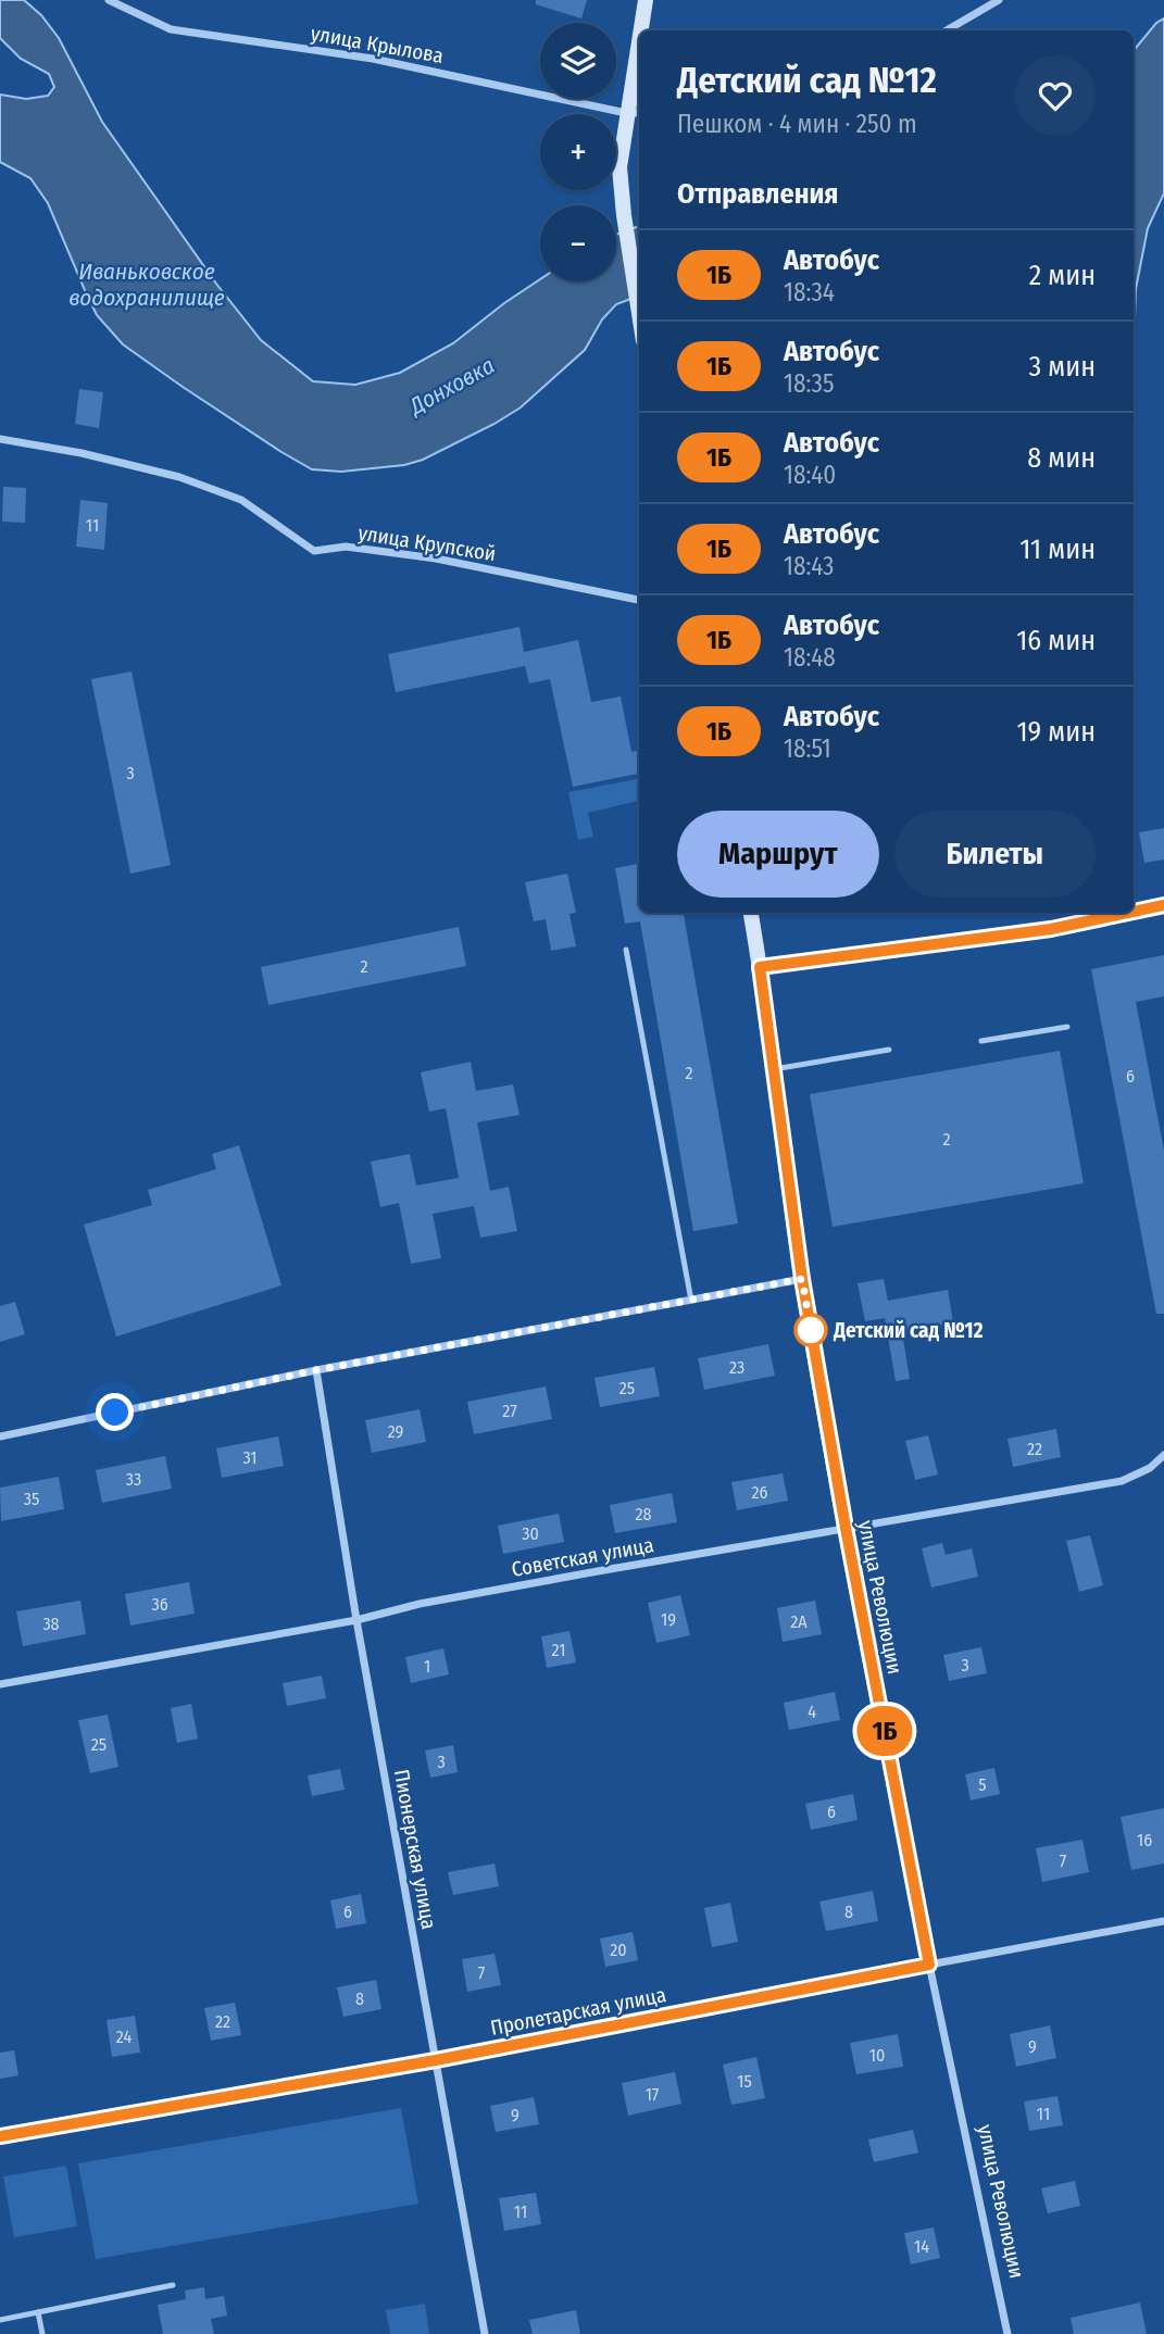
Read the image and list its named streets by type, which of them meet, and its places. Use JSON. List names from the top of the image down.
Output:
{
  "streets": {
    "street": [
      "улица Крылова",
      "улица Крупской",
      "Советская улица",
      "улица Революции",
      "Пионерская улица",
      "Пролетарская улица"
    ]
  },
  "crossings": [
    ["Советская улица", "улица Революции"],
    ["Советская улица", "Пионерская улица"],
    ["улица Революции", "Пролетарская улица"],
    ["Пионерская улица", "Пролетарская улица"]
  ],
  "water": ["Иваньковское водохранилище", "Донховка"],
  "places": ["Детский сад №12"],
  "lines": ["bus line 1Б"],
  "house_numbers": [
    "11",
    "3",
    "2",
    "2",
    "6",
    "2",
    "23",
    "25",
    "27",
    "29",
    "22",
    "31",
    "33",
    "26",
    "35",
    "28",
    "30",
    "36",
    "19",
    "2А",
    "38",
    "21",
    "3",
    "1",
    "4",
    "25",
    "3",
    "5",
    "6",
    "16",
    "7",
    "6",
    "8",
    "20",
    "7",
    "8",
    "22",
    "24",
    "9",
    "10",
    "15",
    "17",
    "11",
    "9",
    "11",
    "14"
  ],
  "page": {
    "on_map": "1Б",
    "map_buttons": ["+", "−"],
    "heading": [
      ["Детский сад №12", "Пешком · 4 мин · 250 m"],
      "Отправления"
    ],
    "list": [
      {
        "mark": "1Б",
        "name": "Автобус",
        "note": "18:34",
        "value": "2 мин"
      },
      {
        "mark": "1Б",
        "name": "Автобус",
        "note": "18:35",
        "value": "3 мин"
      },
      {
        "mark": "1Б",
        "name": "Автобус",
        "note": "18:40",
        "value": "8 мин"
      },
      {
        "mark": "1Б",
        "name": "Автобус",
        "note": "18:43",
        "value": "11 мин"
      },
      {
        "mark": "1Б",
        "name": "Автобус",
        "note": "18:48",
        "value": "16 мин"
      },
      {
        "mark": "1Б",
        "name": "Автобус",
        "note": "18:51",
        "value": "19 мин"
      }
    ],
    "buttons": ["Маршрут", "Билеты"]
  }
}
